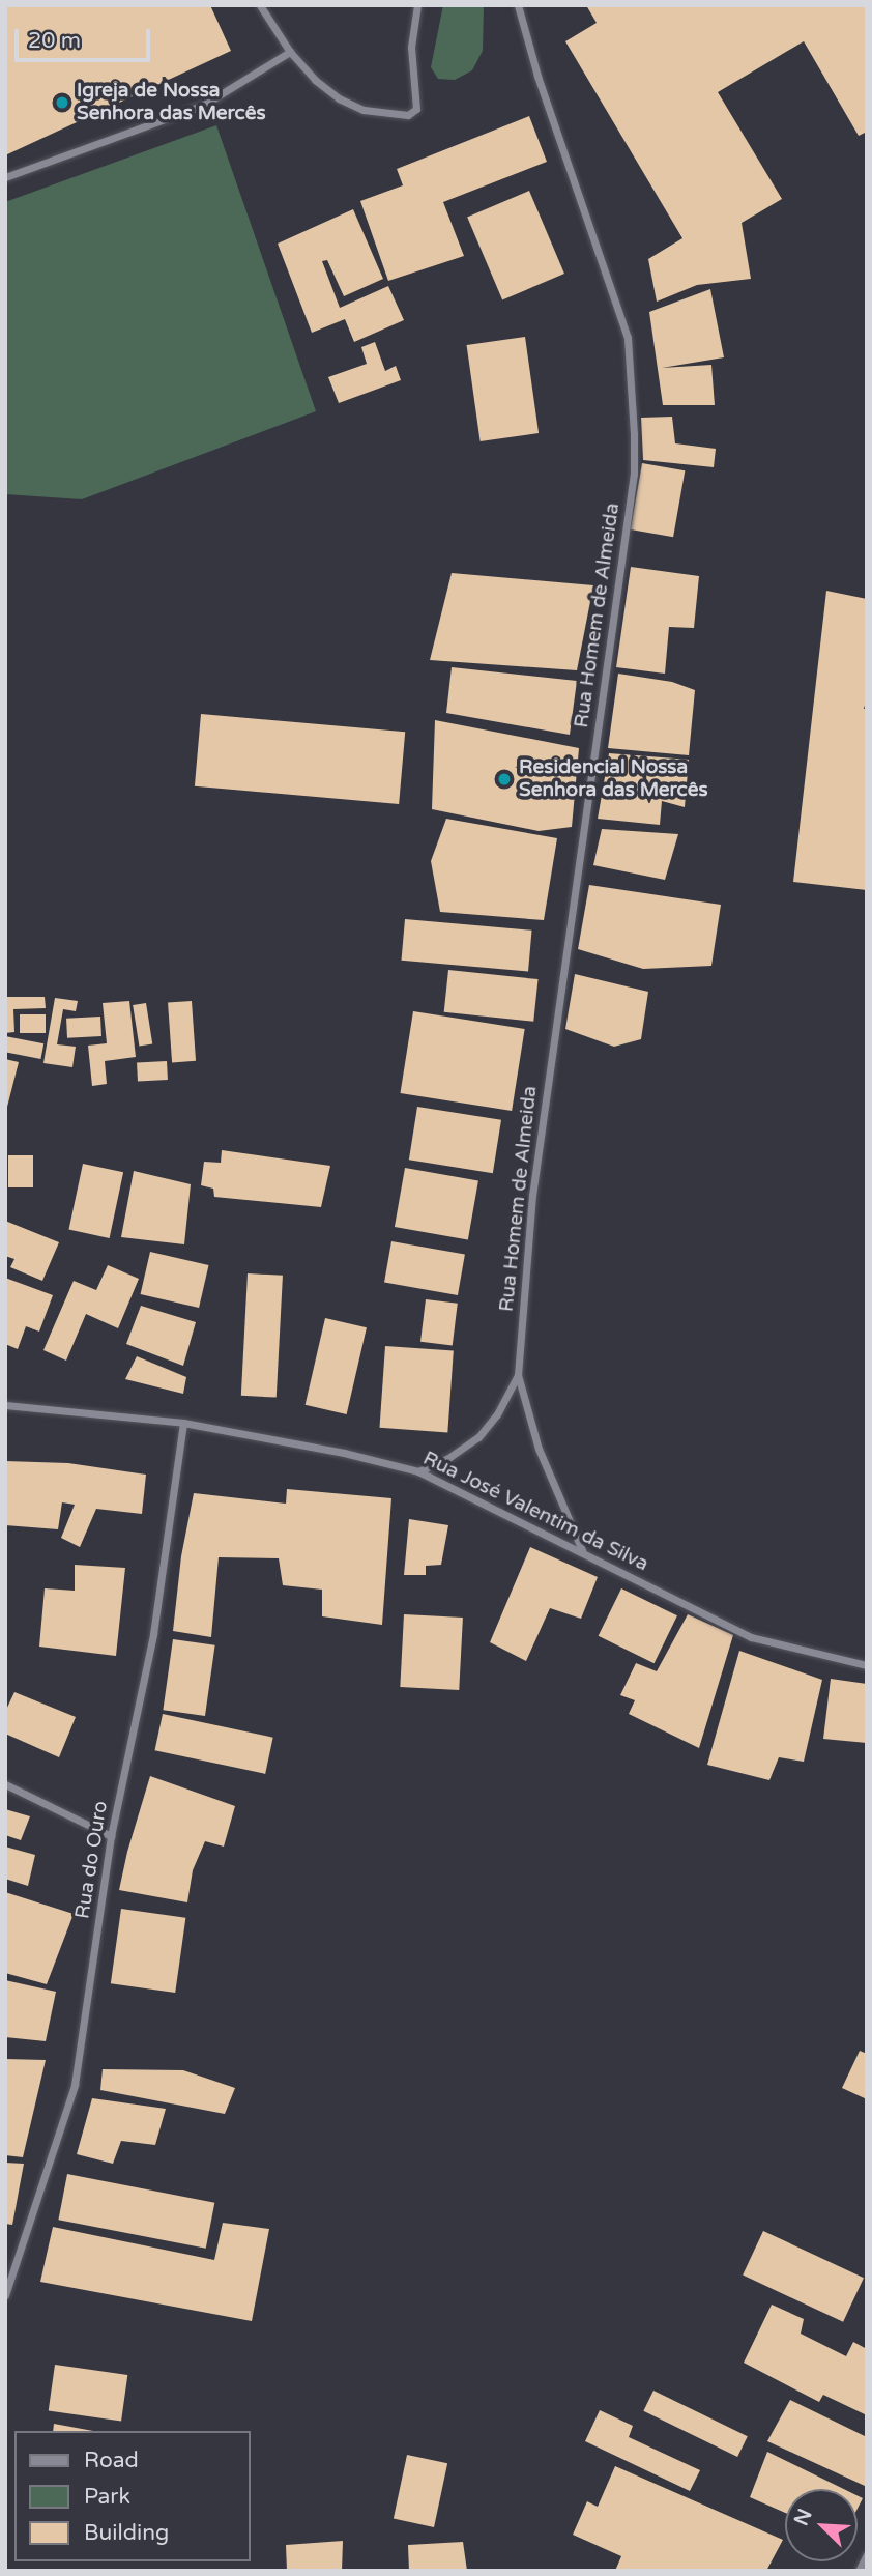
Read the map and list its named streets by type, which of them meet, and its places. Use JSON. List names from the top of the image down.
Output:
{
  "streets": {
    "street": ["Rua Homem de Almeida", "Rua José Valentim da Silva", "Rua do Ouro"]
  },
  "crossings": [
    ["Rua José Valentim da Silva", "Rua do Ouro"]
  ],
  "places": ["Igreja de Nossa Senhora das Mercês", "Residencial Nossa Senhora das Mercês"],
  "legend": ["Road", "Park", "Building"],
  "scale_bar": "20 m",
  "north": "top left"
}
